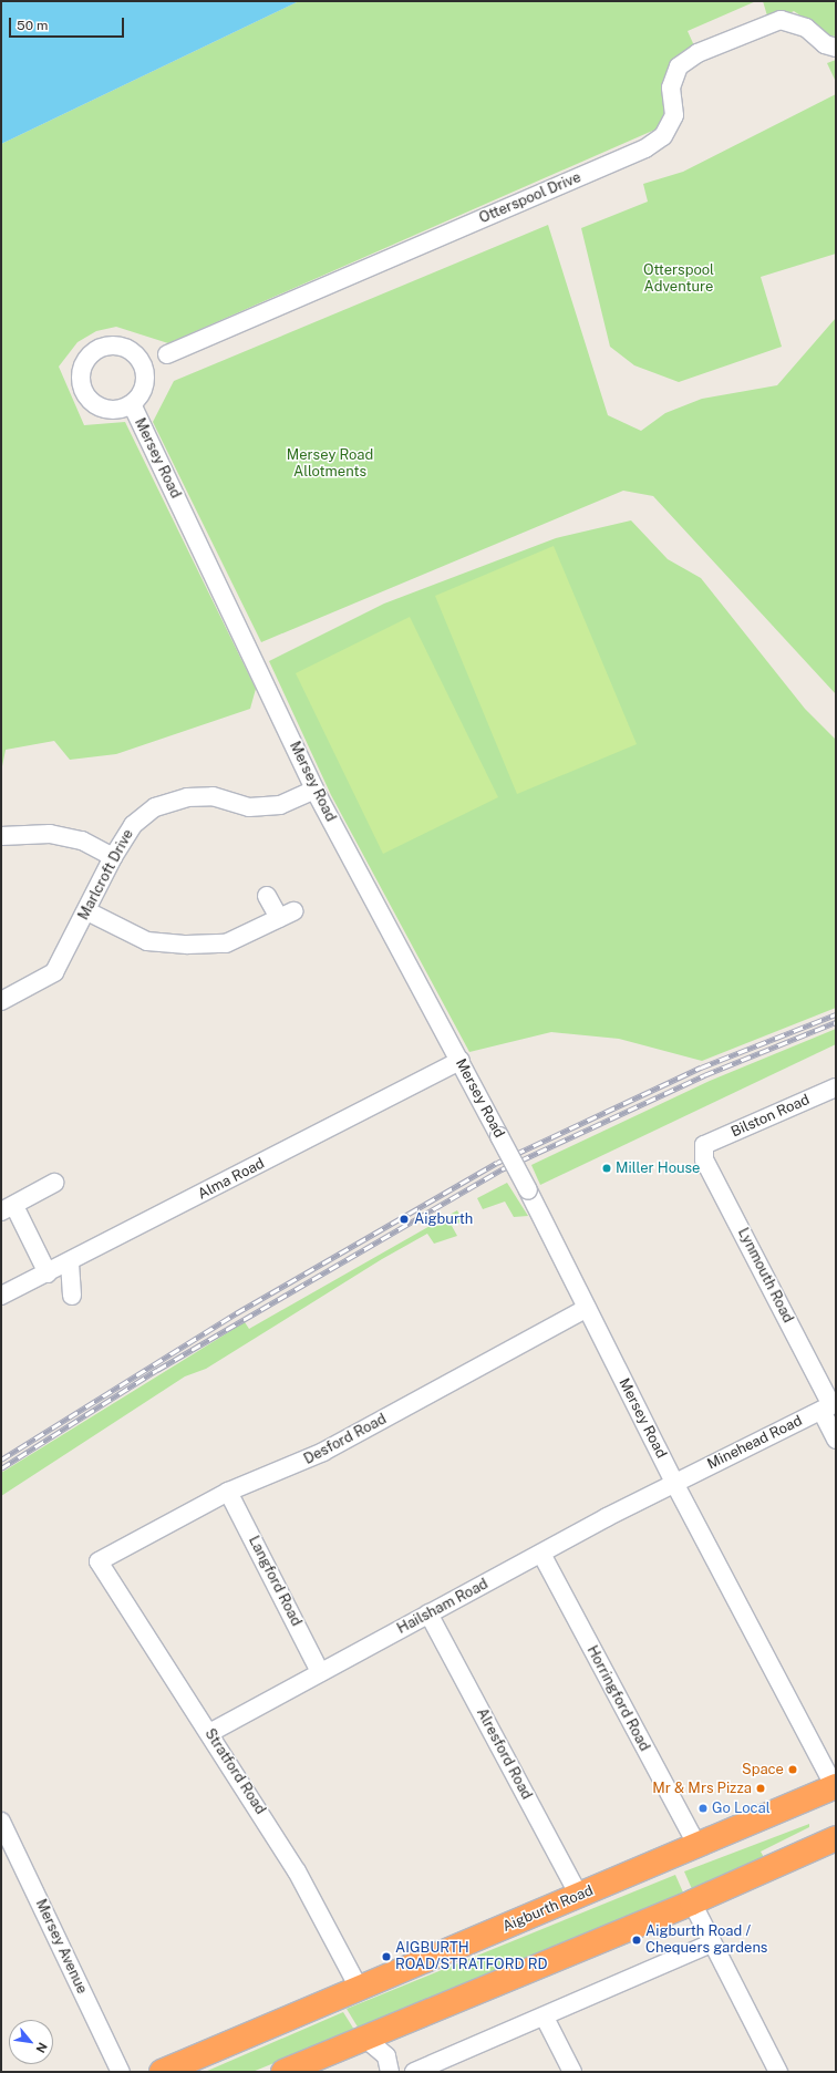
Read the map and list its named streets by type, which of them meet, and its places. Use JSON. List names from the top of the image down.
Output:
{
  "streets": {
    "highway": ["Aigburth Road"],
    "street": [
      "Otterspool Drive",
      "Mersey Road",
      "Marlcroft Drive",
      "Bilston Road",
      "Alma Road",
      "Lynmouth Road",
      "Desford Road",
      "Minehead Road",
      "Langford Road",
      "Hailsham Road",
      "Horringford Road",
      "Alresford Road",
      "Stratford Road",
      "Mersey Avenue"
    ]
  },
  "crossings": [
    ["Mersey Road", "Marlcroft Drive"],
    ["Mersey Road", "Alma Road"],
    ["Mersey Road", "Desford Road"],
    ["Mersey Road", "Minehead Road"],
    ["Mersey Road", "Hailsham Road"],
    ["Mersey Road", "Aigburth Road"],
    ["Bilston Road", "Lynmouth Road"],
    ["Lynmouth Road", "Minehead Road"],
    ["Desford Road", "Langford Road"],
    ["Desford Road", "Stratford Road"],
    ["Minehead Road", "Hailsham Road"],
    ["Langford Road", "Hailsham Road"],
    ["Hailsham Road", "Horringford Road"],
    ["Hailsham Road", "Alresford Road"],
    ["Hailsham Road", "Stratford Road"],
    ["Horringford Road", "Aigburth Road"],
    ["Alresford Road", "Aigburth Road"],
    ["Stratford Road", "Aigburth Road"]
  ],
  "parks": ["Otterspool Adventure", "Mersey Road Allotments"],
  "places": [
    "Miller House",
    "Aigburth",
    "Space",
    "Mr & Mrs Pizza",
    "Go Local",
    "Aigburth Road / Chequers gardens",
    "AIGBURTH ROAD/STRATFORD RD"
  ],
  "scale_bar": "50 m",
  "north": "bottom right"
}
